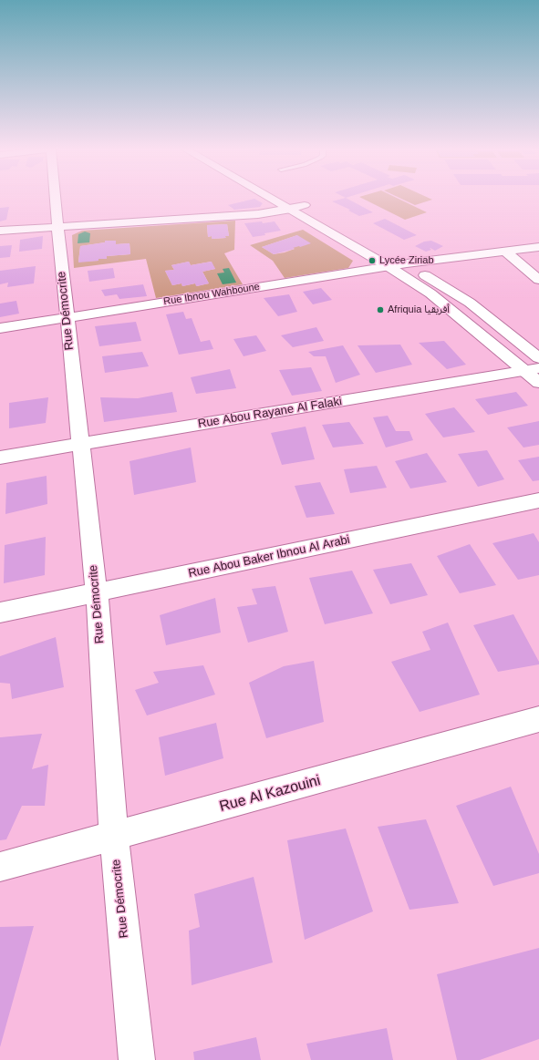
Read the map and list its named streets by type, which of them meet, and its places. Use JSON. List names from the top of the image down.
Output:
{
  "streets": {
    "street": [
      "Rue Ibnou Wahboune",
      "Rue Démocrite",
      "Rue Abou Rayane Al Falaki",
      "Rue Abou Baker Ibnou Al Arabi",
      "Rue Al Kazouini"
    ]
  },
  "crossings": [
    ["Rue Ibnou Wahboune", "Rue Démocrite"],
    ["Rue Démocrite", "Rue Abou Rayane Al Falaki"],
    ["Rue Démocrite", "Rue Abou Baker Ibnou Al Arabi"],
    ["Rue Démocrite", "Rue Al Kazouini"]
  ],
  "places": ["Lycée Ziriab", "Afriquia أفريقيا"]
}
